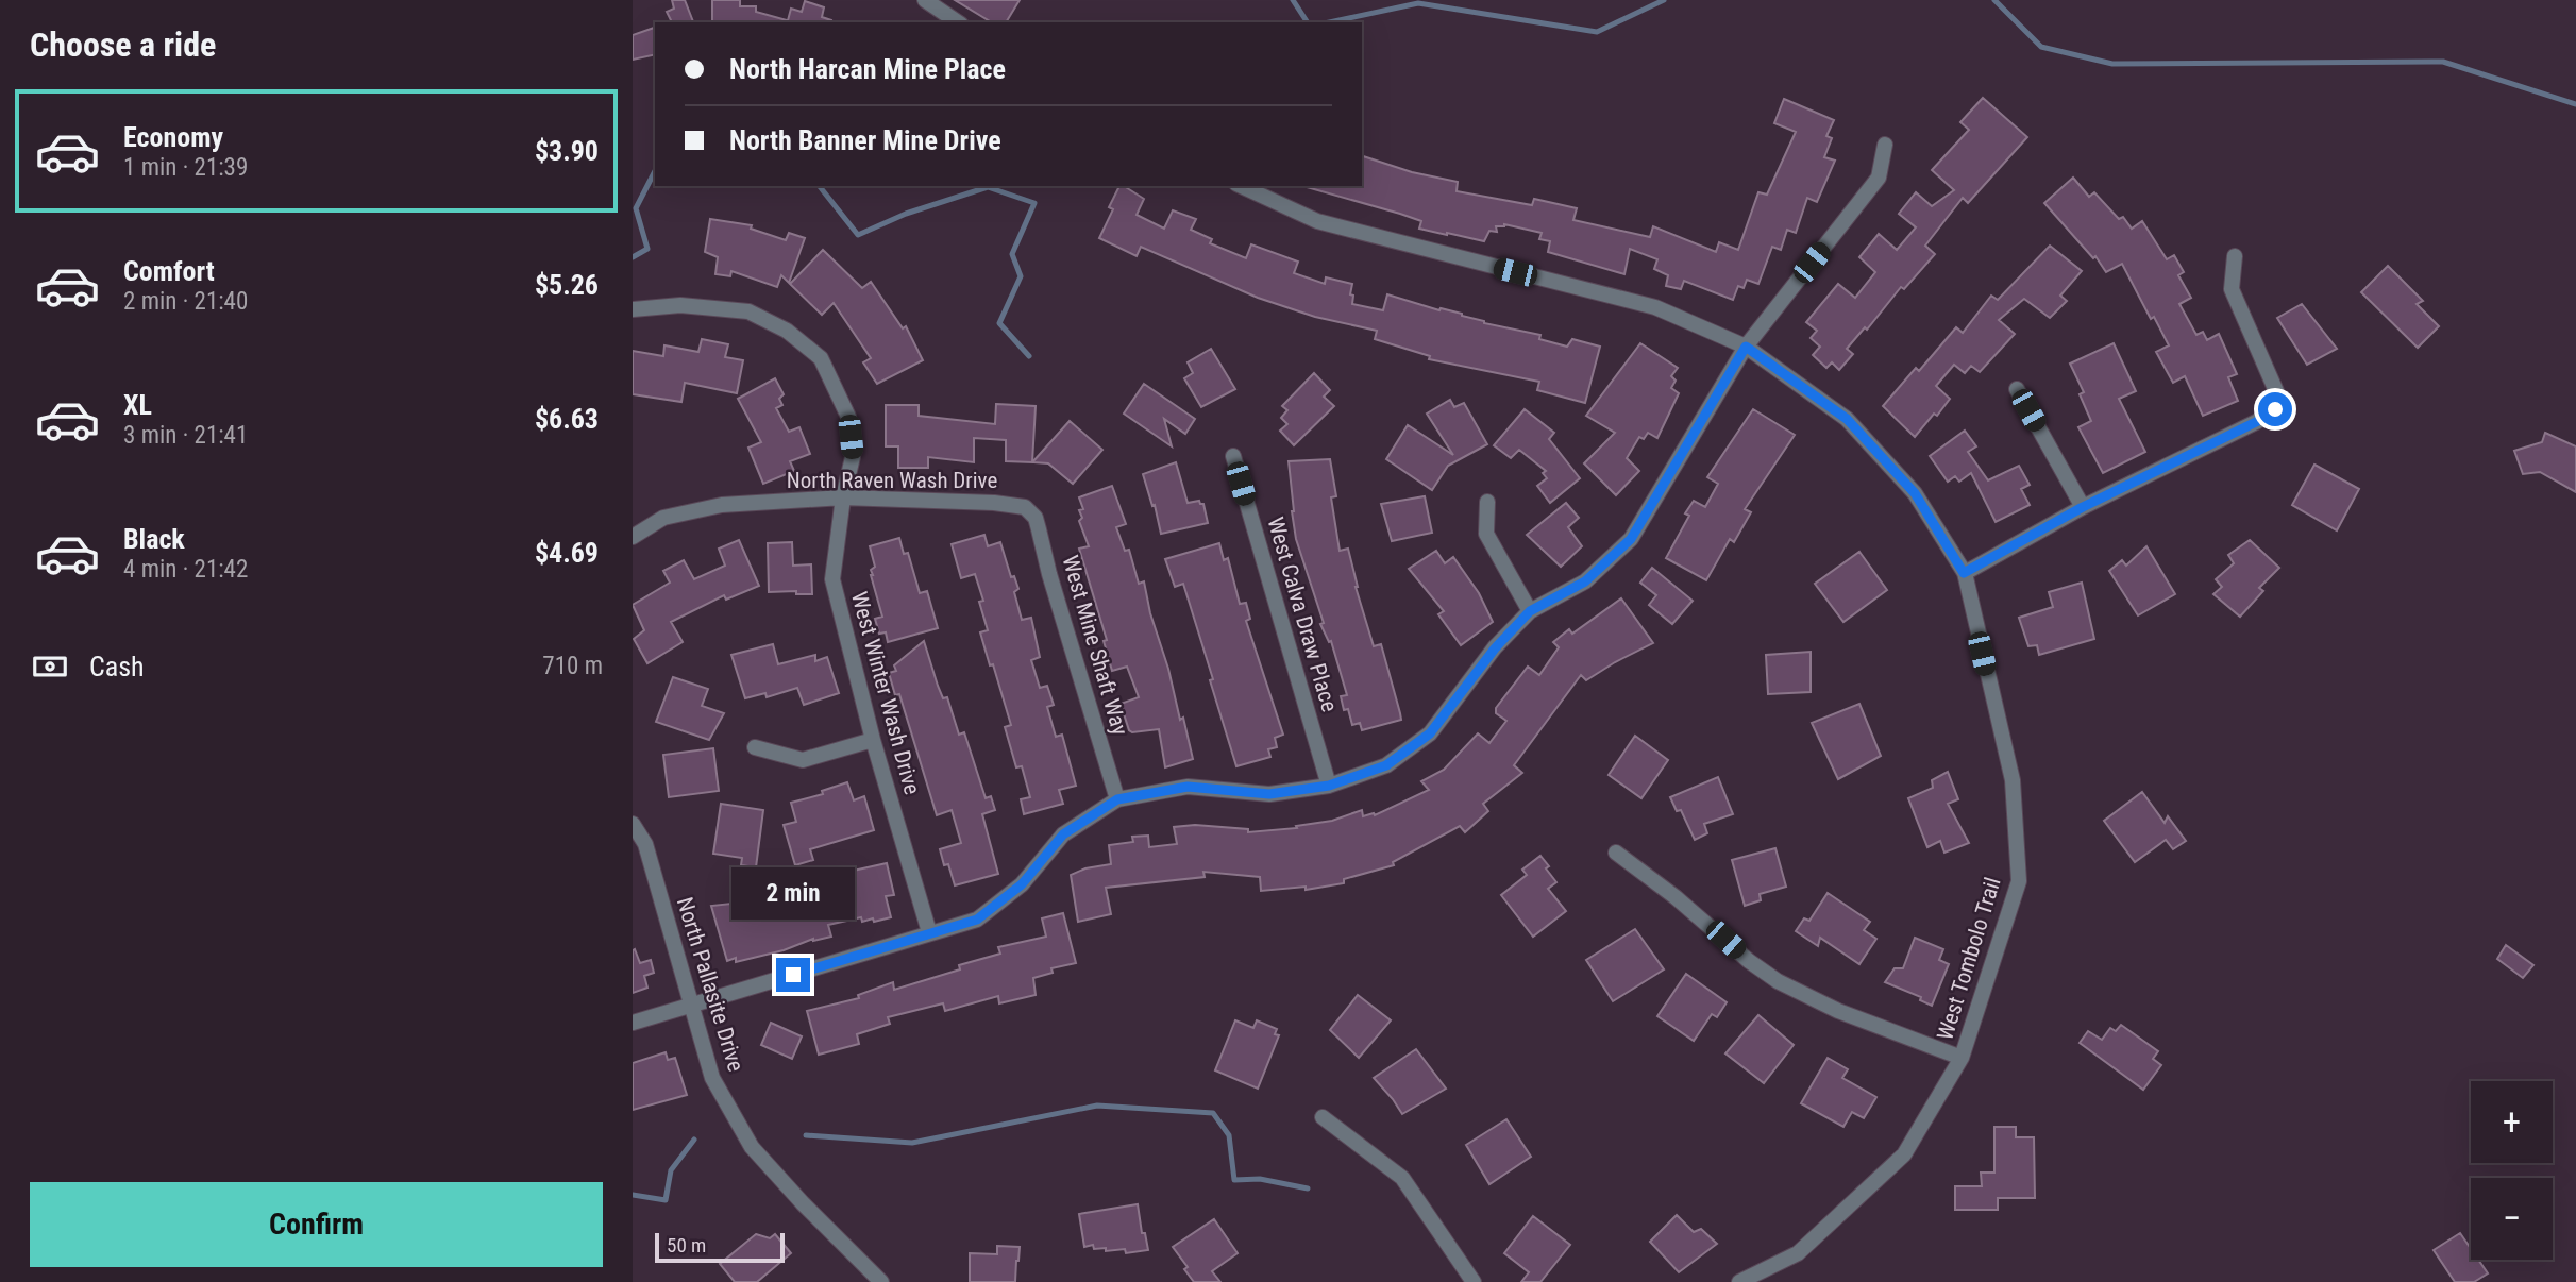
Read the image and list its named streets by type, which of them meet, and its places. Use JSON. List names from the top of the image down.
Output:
{
  "streets": {
    "street": [
      "North Raven Wash Drive",
      "West Calva Draw Place",
      "West Mine Shaft Way",
      "West Winter Wash Drive",
      "West Tombolo Trail",
      "North Pallasite Drive"
    ]
  },
  "crossings": [
    ["North Raven Wash Drive", "West Mine Shaft Way"],
    ["North Raven Wash Drive", "West Winter Wash Drive"]
  ],
  "scale_bar": "50 m",
  "page": {
    "heading": "Choose a ride",
    "banner": ["North Harcan Mine Place", "North Banner Mine Drive"],
    "list": [
      {
        "name": "Economy",
        "note": "1 min · 21:39",
        "value": "$3.90"
      },
      {
        "name": "Comfort",
        "note": "2 min · 21:40",
        "value": "$5.26"
      },
      {
        "name": "XL",
        "note": "3 min · 21:41",
        "value": "$6.63"
      },
      {
        "name": "Black",
        "note": "4 min · 21:42",
        "value": "$4.69"
      }
    ],
    "pay": ["Cash", "710 m"],
    "bubble": "2 min",
    "map_buttons": ["+", "−"],
    "buttons": "Confirm",
    "scale": "50 m"
  }
}
